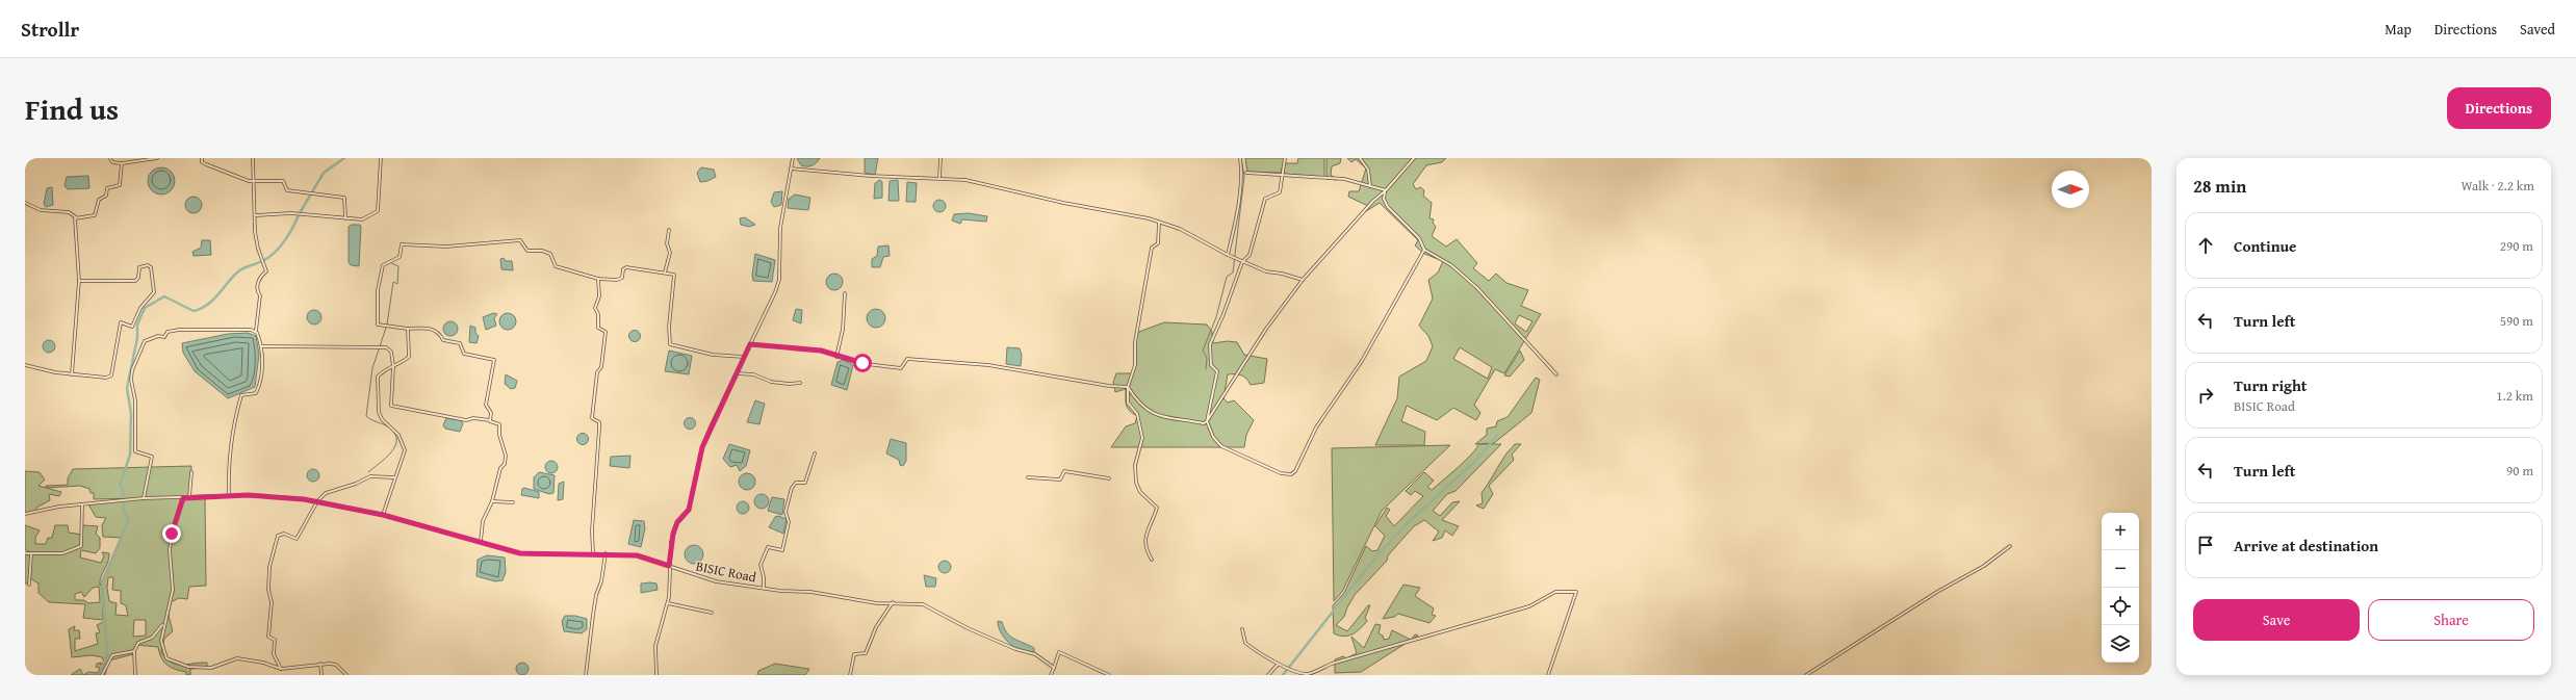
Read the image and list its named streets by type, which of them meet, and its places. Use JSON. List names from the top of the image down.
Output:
{
  "streets": {
    "street": ["BISIC Road"]
  },
  "north": "right",
  "page": {
    "header": "Strollr",
    "nav": ["Map", "Directions", "Saved"],
    "title": "Find us",
    "buttons": [
      "Directions",
      ["Save", "Share"]
    ],
    "heading": ["28 min", "Walk · 2.2 km"],
    "list": [
      ["Continue", "290 m"],
      ["Turn left", "590 m"],
      ["Turn right", "BISIC Road", "1.2 km"],
      ["Turn left", "90 m"],
      "Arrive at destination"
    ],
    "map_buttons": ["+", "−"]
  }
}
